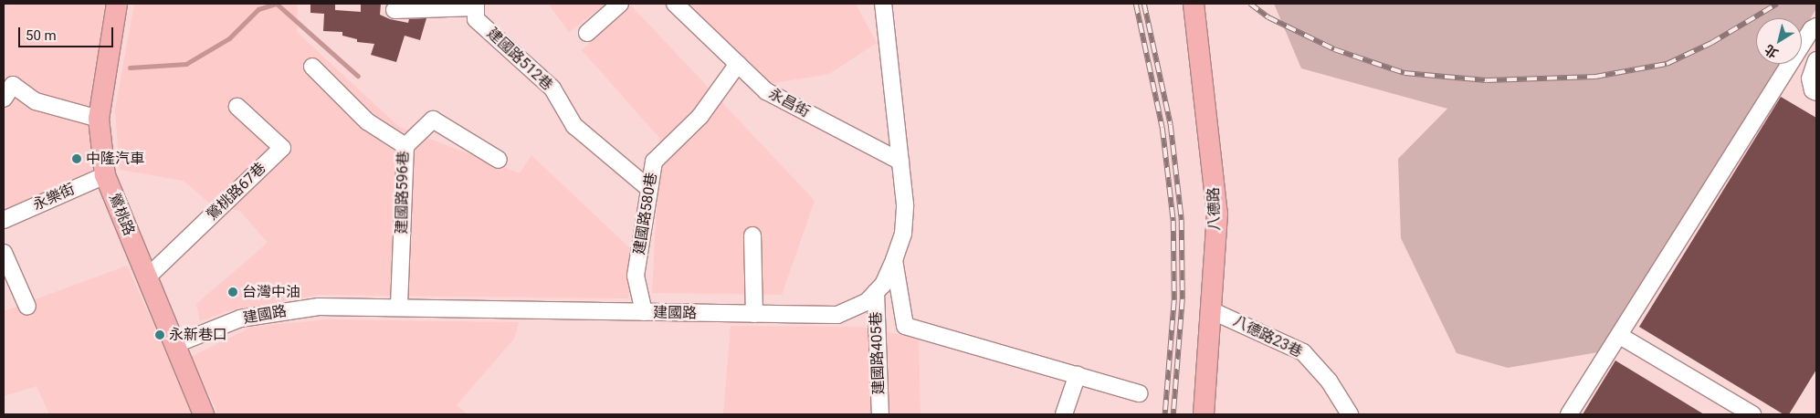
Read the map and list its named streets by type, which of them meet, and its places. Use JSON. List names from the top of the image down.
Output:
{
  "streets": {
    "main road": ["八德路", "鶯桃路"],
    "street": [
      "建國路512巷",
      "永昌街",
      "鶯桃路67巷",
      "建國路596巷",
      "永樂街",
      "建國路580巷",
      "建國路",
      "八德路23巷",
      "建國路405巷"
    ]
  },
  "crossings": [
    ["建國路512巷", "建國路580巷"],
    ["永昌街", "建國路580巷"],
    ["永昌街", "建國路"],
    ["鶯桃路67巷", "鶯桃路"],
    ["建國路596巷", "建國路"],
    ["永樂街", "鶯桃路"],
    ["八德路", "八德路23巷"],
    ["建國路580巷", "建國路"],
    ["鶯桃路", "建國路"],
    ["建國路", "建國路405巷"]
  ],
  "places": ["中隆汽車", "台灣中油", "永新巷口"],
  "scale_bar": "50 m",
  "north": "bottom left"
}
